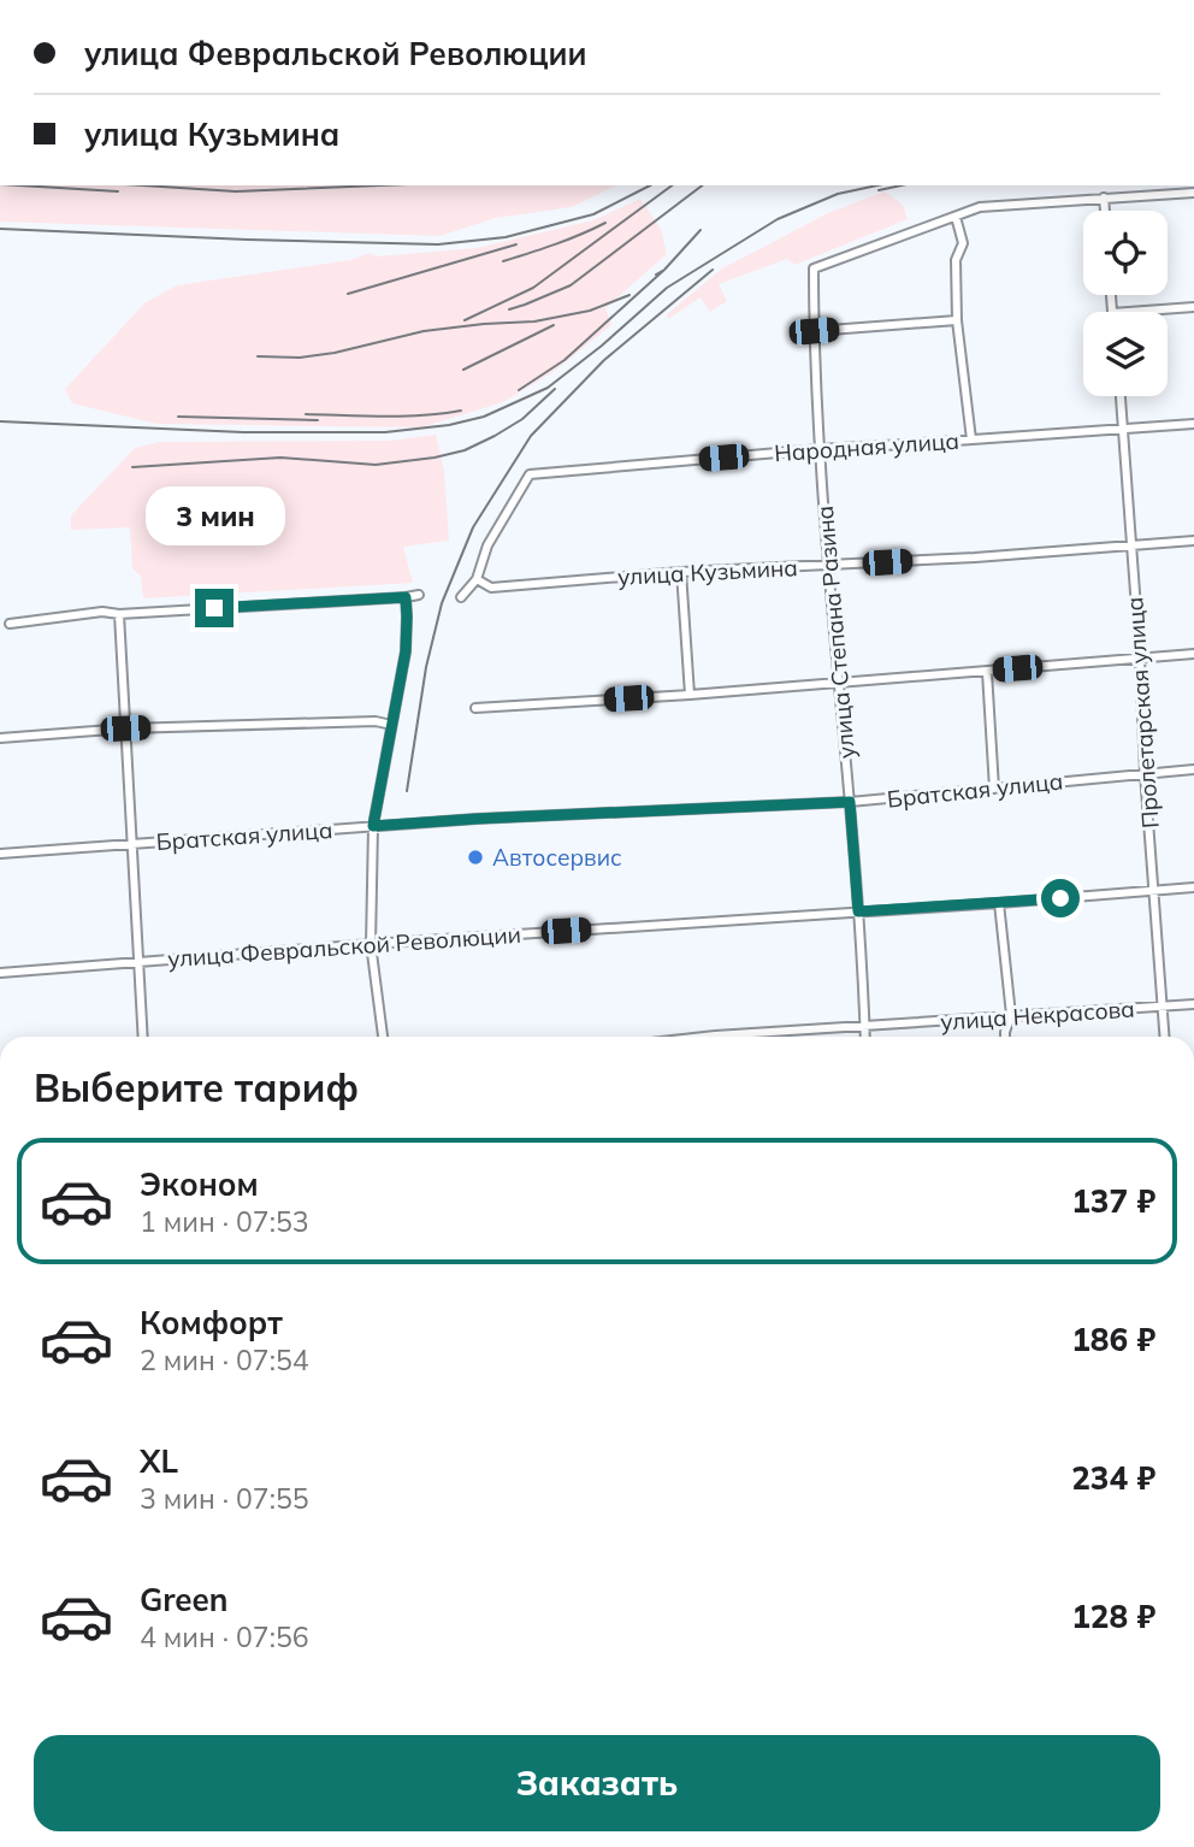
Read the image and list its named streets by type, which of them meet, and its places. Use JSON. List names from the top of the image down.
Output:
{
  "streets": {
    "street": [
      "Народная улица",
      "улица Кузьмина",
      "улица Степана Разина",
      "Пролетарская улица",
      "Братская улица",
      "улица Февральской Революции",
      "улица Некрасова"
    ]
  },
  "crossings": [
    ["Народная улица", "улица Кузьмина"],
    ["Народная улица", "улица Степана Разина"],
    ["Народная улица", "Пролетарская улица"],
    ["улица Кузьмина", "улица Степана Разина"],
    ["улица Кузьмина", "Пролетарская улица"],
    ["улица Степана Разина", "Братская улица"],
    ["улица Степана Разина", "улица Февральской Революции"],
    ["улица Степана Разина", "улица Некрасова"],
    ["Пролетарская улица", "Братская улица"],
    ["Пролетарская улица", "улица Февральской Революции"],
    ["Пролетарская улица", "улица Некрасова"]
  ],
  "places": ["Автосервис"],
  "page": {
    "banner": ["улица Февральской Революции", "улица Кузьмина"],
    "bubble": "3 мин",
    "heading": "Выберите тариф",
    "list": [
      {
        "name": "Эконом",
        "note": "1 мин · 07:53",
        "value": "137 ₽"
      },
      {
        "name": "Комфорт",
        "note": "2 мин · 07:54",
        "value": "186 ₽"
      },
      {
        "name": "XL",
        "note": "3 мин · 07:55",
        "value": "234 ₽"
      },
      {
        "name": "Green",
        "note": "4 мин · 07:56",
        "value": "128 ₽"
      }
    ],
    "buttons": "Заказать"
  }
}
